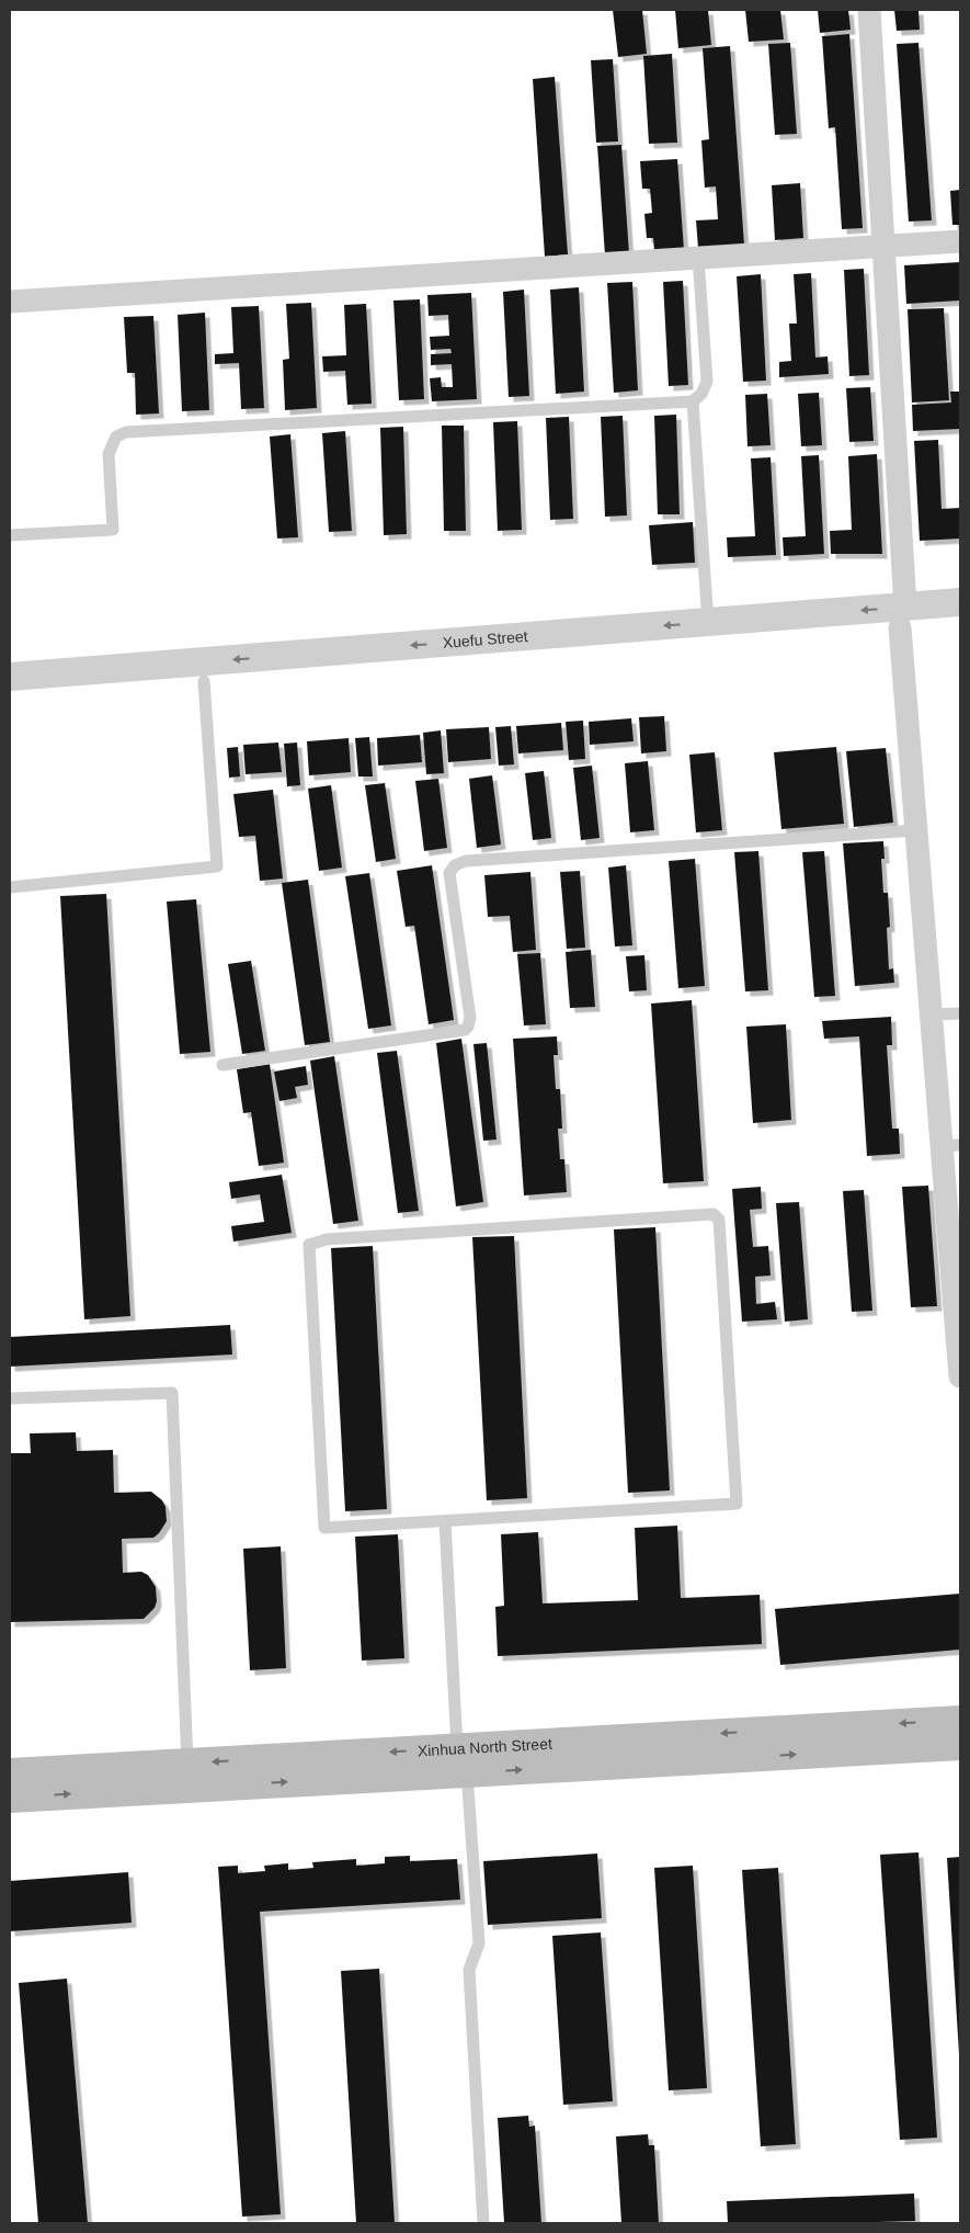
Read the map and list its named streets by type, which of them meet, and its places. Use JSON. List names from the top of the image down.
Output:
{
  "streets": {
    "main road": ["Xinhua North Street"],
    "street": ["Xuefu Street"]
  }
}
